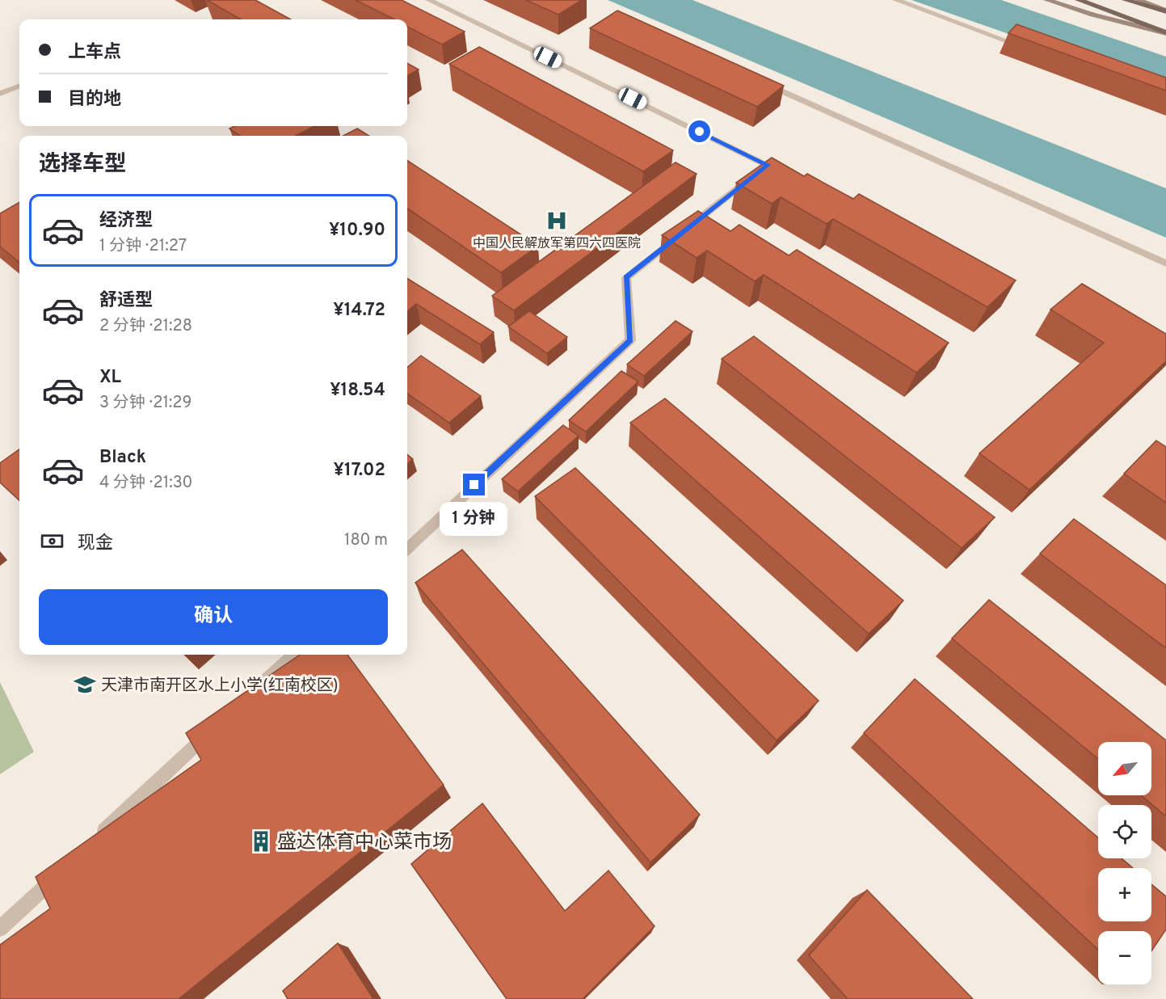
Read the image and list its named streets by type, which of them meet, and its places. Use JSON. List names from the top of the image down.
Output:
{
  "places": {
    "hospital": ["中国人民解放军第四六四医院"],
    "school or university": ["天津市南开区水上小学(红南校区)"],
    "building": ["盛达体育中心菜市场"]
  },
  "north": "bottom left",
  "page": {
    "banner": ["上车点", "目的地"],
    "heading": "选择车型",
    "list": [
      {
        "name": "经济型",
        "note": "1 分钟 · 21:27",
        "value": "¥10.90"
      },
      {
        "name": "舒适型",
        "note": "2 分钟 · 21:28",
        "value": "¥14.72"
      },
      {
        "name": "XL",
        "note": "3 分钟 · 21:29",
        "value": "¥18.54"
      },
      {
        "name": "Black",
        "note": "4 分钟 · 21:30",
        "value": "¥17.02"
      }
    ],
    "bubble": "1 分钟",
    "pay": ["现金", "180 m"],
    "buttons": "确认",
    "map_buttons": ["+", "−"]
  }
}
